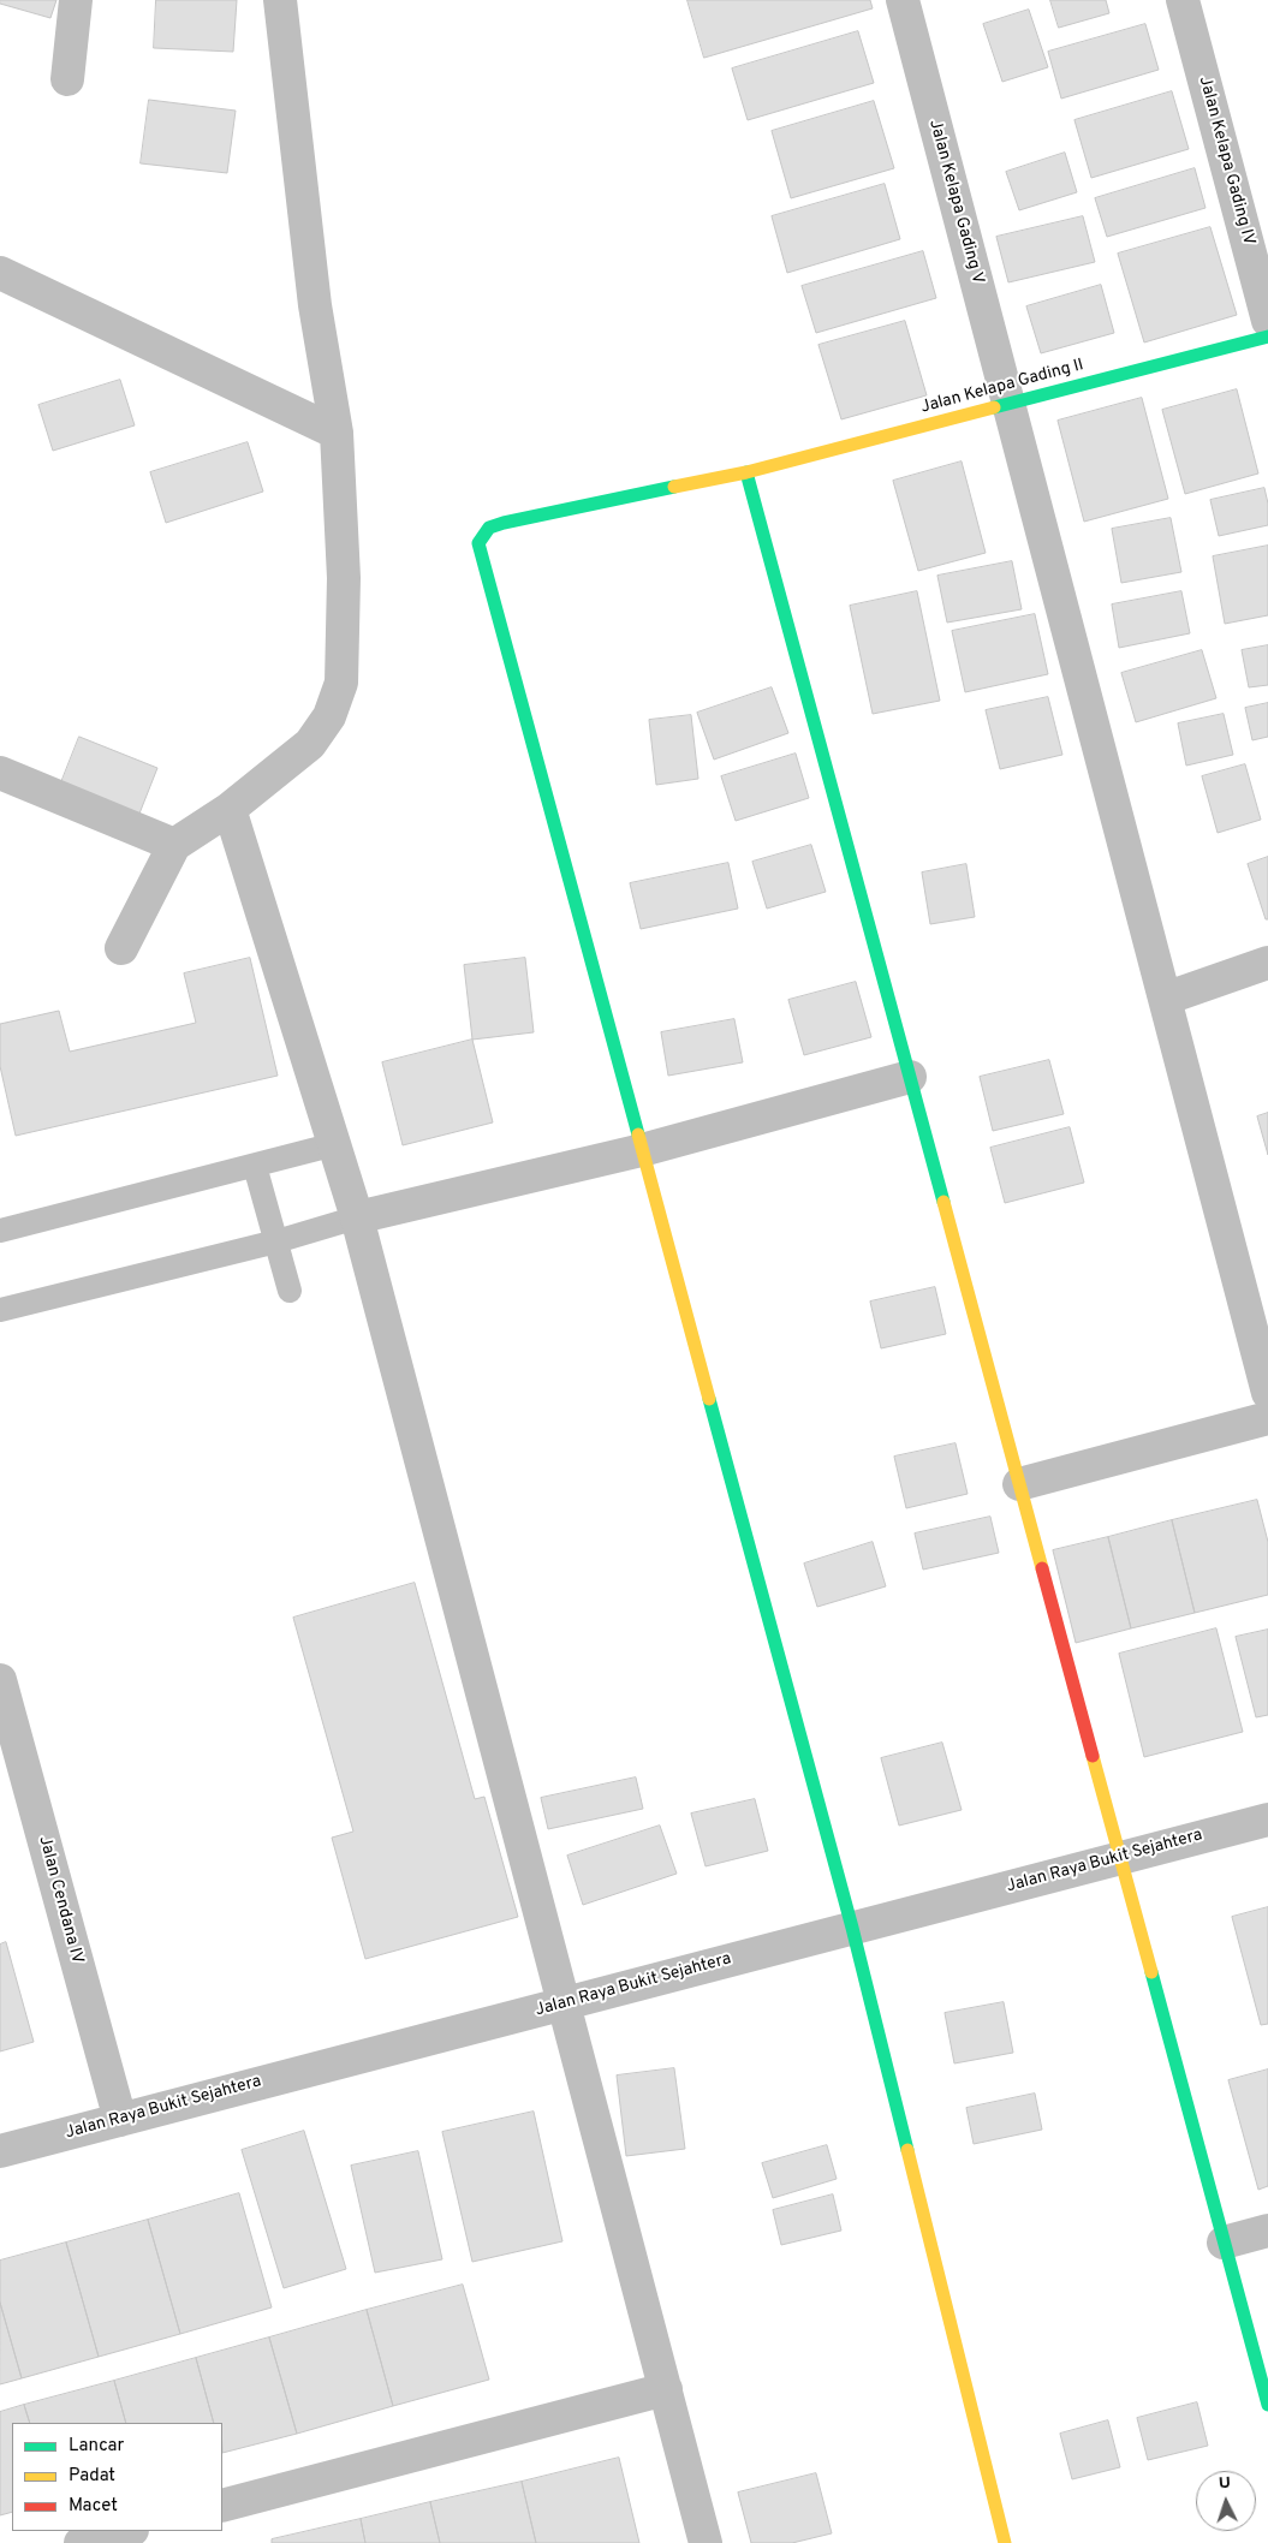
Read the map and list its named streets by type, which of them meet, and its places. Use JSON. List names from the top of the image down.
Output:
{
  "streets": {
    "street": [
      "Jalan Kelapa Gading IV",
      "Jalan Kelapa Gading V",
      "Jalan Kelapa Gading II",
      "Jalan Raya Bukit Sejahtera",
      "Jalan Cendana IV"
    ]
  },
  "crossings": [
    ["Jalan Kelapa Gading V", "Jalan Kelapa Gading II"],
    ["Jalan Raya Bukit Sejahtera", "Jalan Cendana IV"]
  ],
  "legend": ["Lancar", "Padat", "Macet"],
  "north": "top"
}
